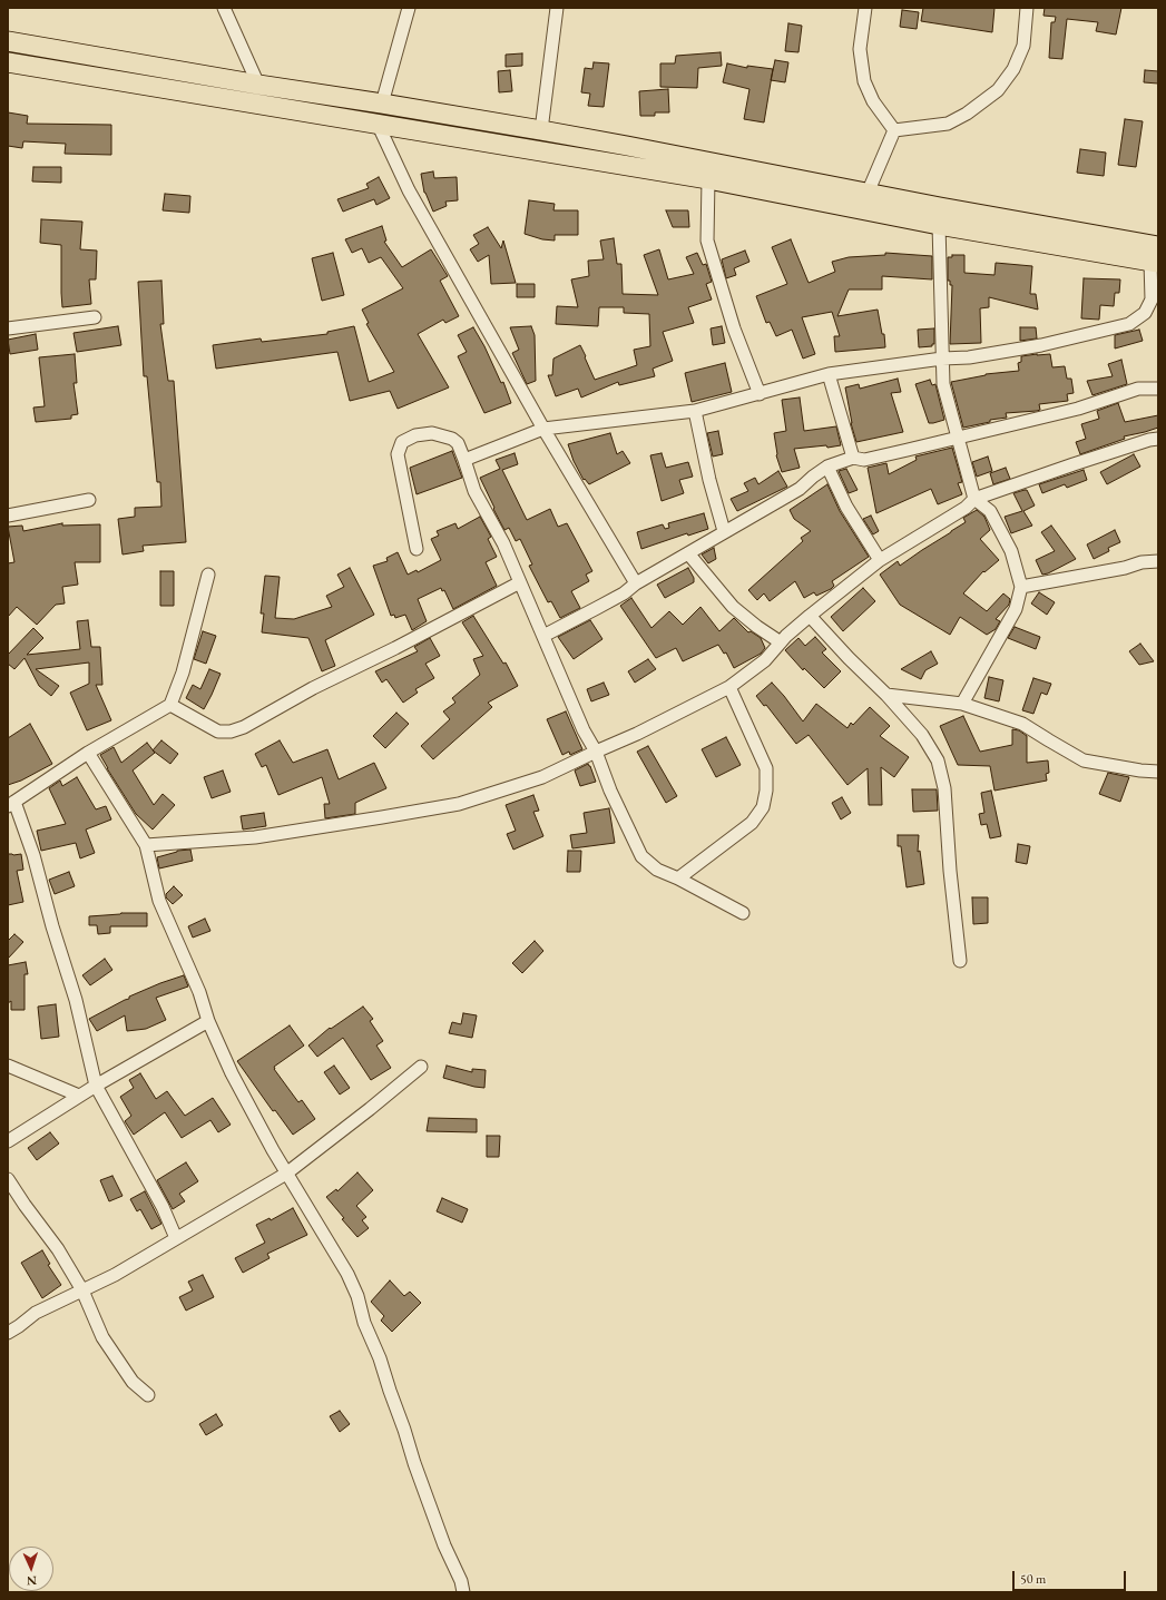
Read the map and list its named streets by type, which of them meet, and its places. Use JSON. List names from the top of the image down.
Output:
{
  "scale_bar": "50 m",
  "north": "bottom"
}
